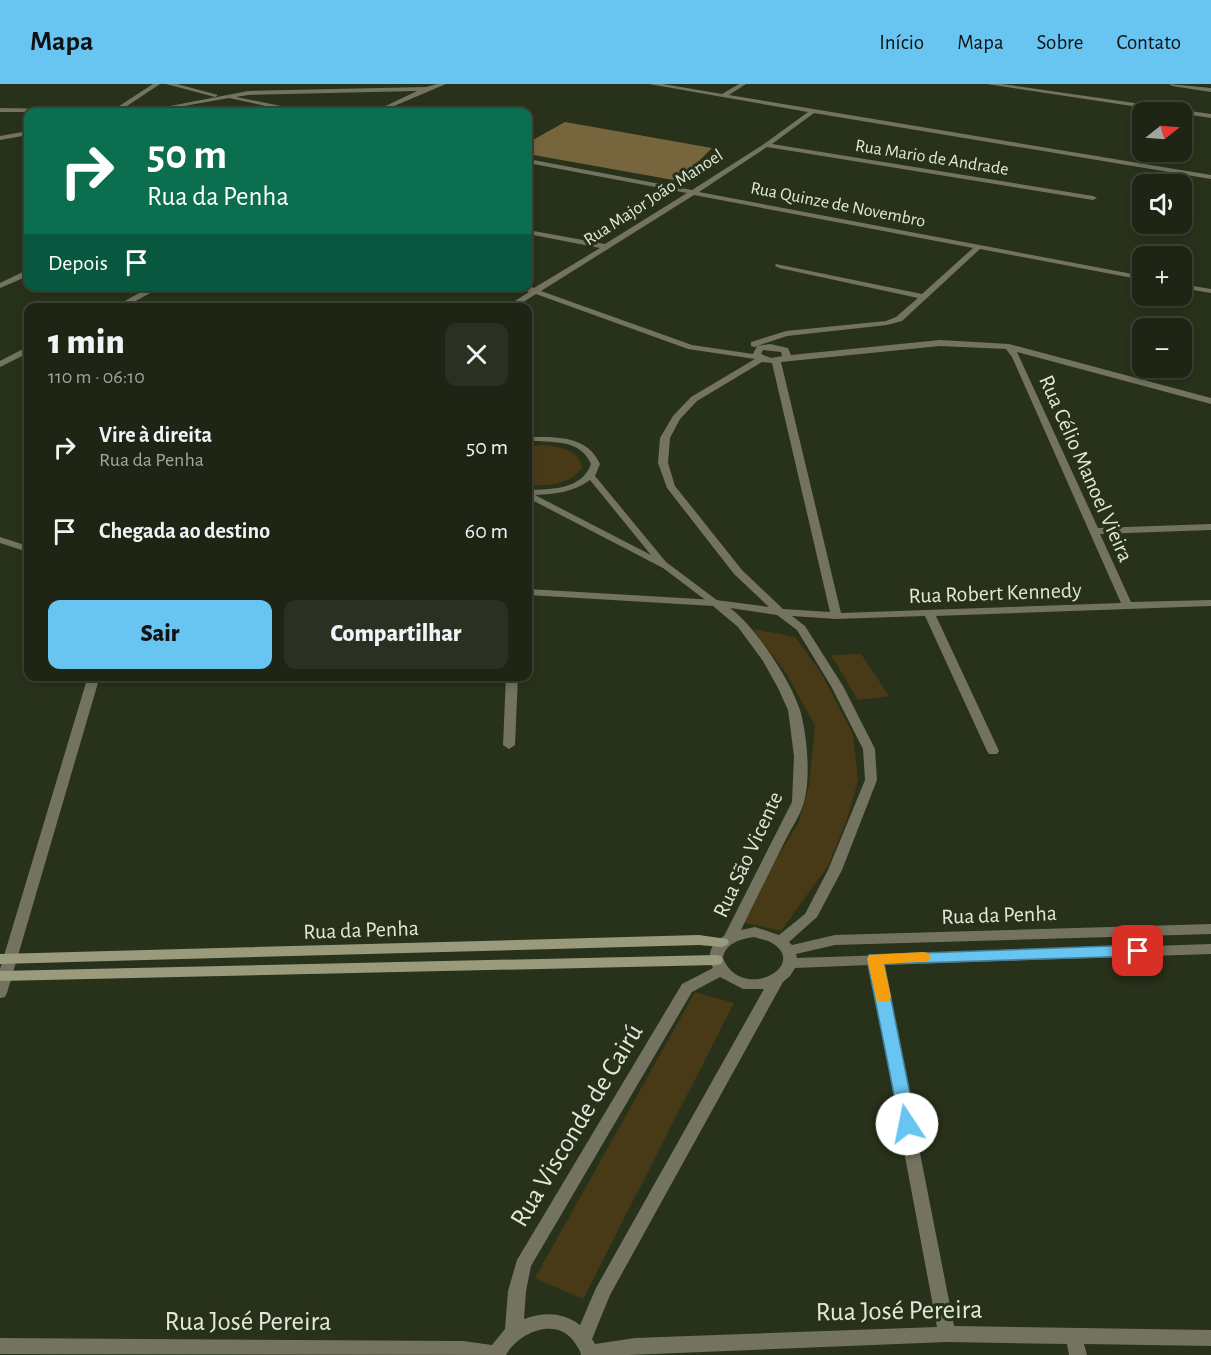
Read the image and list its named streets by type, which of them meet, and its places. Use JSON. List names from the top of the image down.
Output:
{
  "streets": {
    "street": [
      "Rua Mario de Andrade",
      "Rua Major João Manoel",
      "Rua Quinze de Novembro",
      "Rua Célio Manoel Vieira",
      "Rua Robert Kennedy",
      "Rua São Vicente",
      "Rua da Penha",
      "Rua Visconde de Cairú",
      "Rua José Pereira"
    ]
  },
  "crossings": [
    ["Rua Mario de Andrade", "Rua Major João Manoel"],
    ["Rua Major João Manoel", "Rua Quinze de Novembro"],
    ["Rua Célio Manoel Vieira", "Rua Robert Kennedy"],
    ["Rua Robert Kennedy", "Rua São Vicente"],
    ["Rua São Vicente", "Rua da Penha"],
    ["Rua São Vicente", "Rua Visconde de Cairú"],
    ["Rua da Penha", "Rua Visconde de Cairú"]
  ],
  "north": "right",
  "page": {
    "header": "Mapa",
    "nav": [
      "Início",
      "Mapa",
      "Sobre",
      "Contato"
    ],
    "map_buttons": ["+", "−"],
    "turn": ["50 m", "Rua da Penha"],
    "then": "Depois",
    "heading": ["1 min", "110 m · 06:10"],
    "list": [
      {
        "name": "Vire à direita",
        "note": "Rua da Penha",
        "value": "50 m"
      },
      {
        "name": "Chegada ao destino",
        "value": "60 m"
      }
    ],
    "buttons": ["Sair", "Compartilhar"]
  }
}
